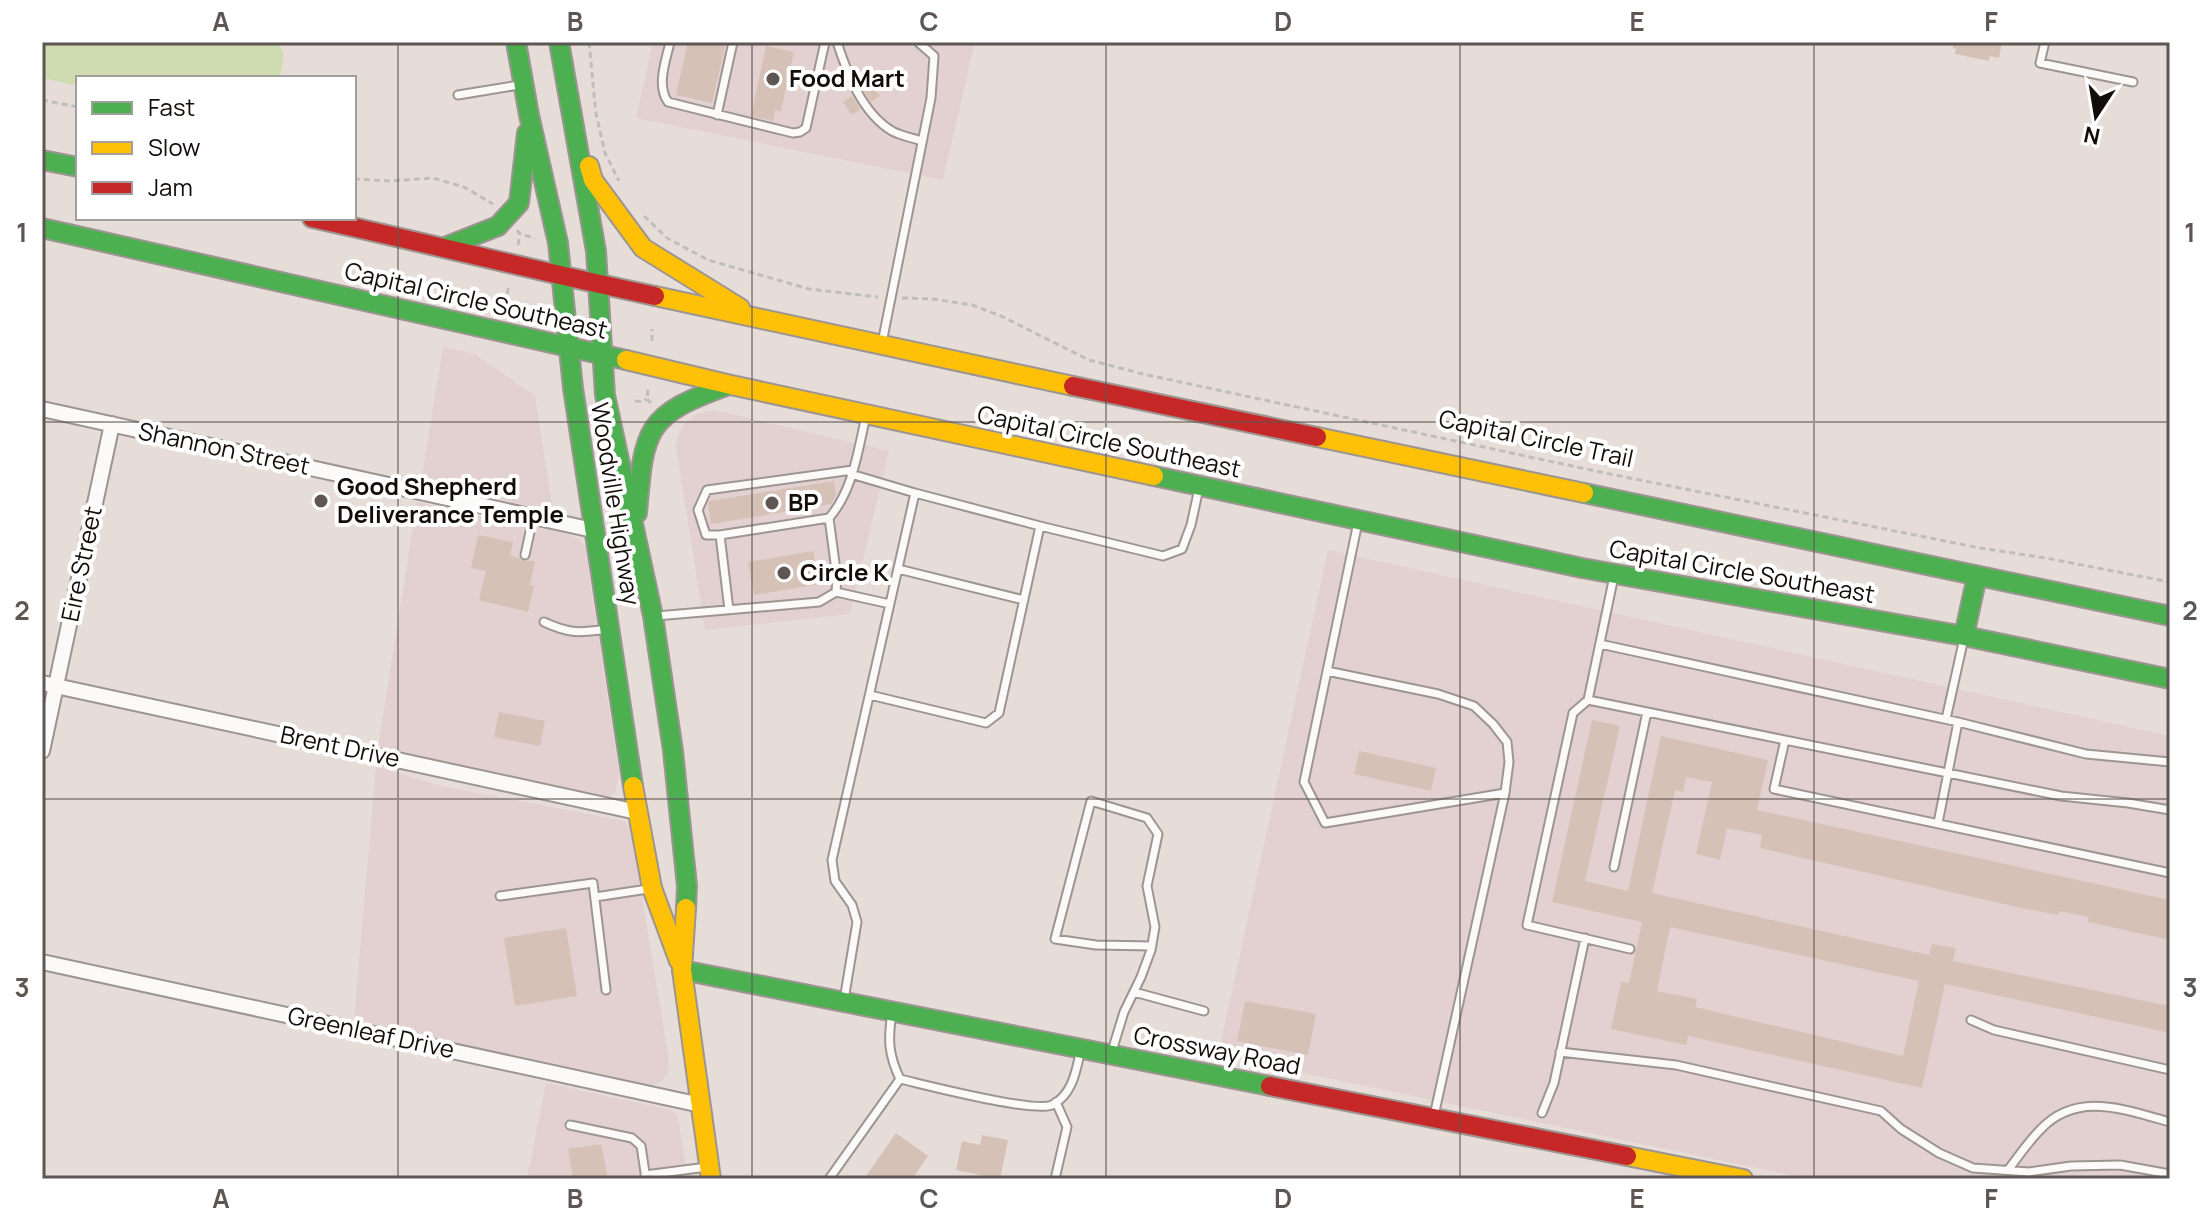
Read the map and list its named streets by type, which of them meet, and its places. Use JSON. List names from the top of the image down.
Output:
{
  "streets": {
    "main road": ["Capital Circle Southeast", "Woodville Highway", "Crossway Road"],
    "street": [
      "Shannon Street",
      "Eire Street",
      "Brent Drive",
      "Greenleaf Drive"
    ],
    "path": ["Capital Circle Trail"]
  },
  "crossings": [
    ["Capital Circle Southeast", "Woodville Highway"],
    ["Shannon Street", "Woodville Highway"],
    ["Shannon Street", "Eire Street"],
    ["Woodville Highway", "Brent Drive"],
    ["Woodville Highway", "Greenleaf Drive"],
    ["Woodville Highway", "Crossway Road"],
    ["Eire Street", "Brent Drive"]
  ],
  "places": [
    "Food Mart",
    "Good Shepherd Deliverance Temple",
    "BP",
    "Circle K"
  ],
  "legend": ["Fast", "Slow", "Jam"],
  "north": "bottom",
  "grid": {
    "columns": [
      "A",
      "B",
      "C",
      "D",
      "E",
      "F"
    ],
    "rows": ["1", "2", "3"]
  }
}
